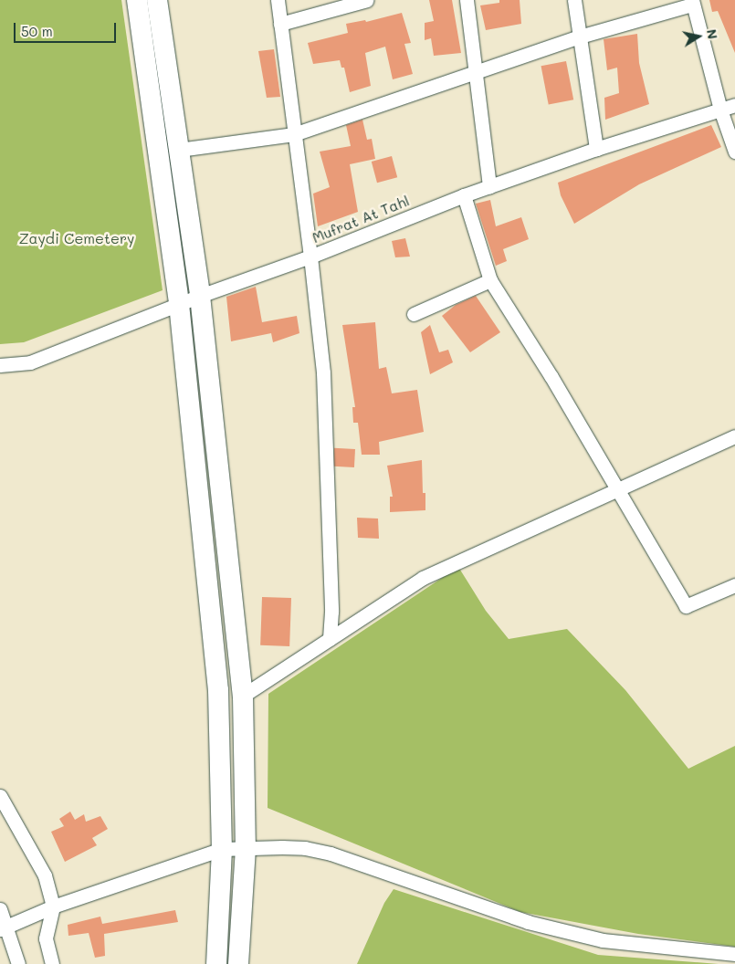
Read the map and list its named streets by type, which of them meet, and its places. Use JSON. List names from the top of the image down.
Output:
{
  "streets": {
    "street": ["Mufrat At Tahl"]
  },
  "parks": ["Zaydi Cemetery"],
  "scale_bar": "50 m",
  "north": "right"
}
